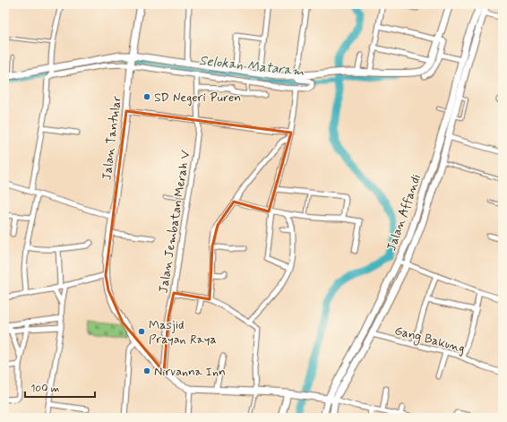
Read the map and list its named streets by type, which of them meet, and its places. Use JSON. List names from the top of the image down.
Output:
{
  "streets": {
    "main road": ["Jalan Tantular", "Jalan Affandi"],
    "street": ["Jalan Jembatan Merah V", "Gang Bakung"]
  },
  "crossings": [
    ["Jalan Tantular", "Jalan Jembatan Merah V"],
    ["Jalan Affandi", "Gang Bakung"]
  ],
  "water": ["Selokan Mataram"],
  "places": ["SD Negeri Puren", "Masjid Prayan Raya", "Nirvanna Inn"],
  "scale_bar": "100 m"
}
